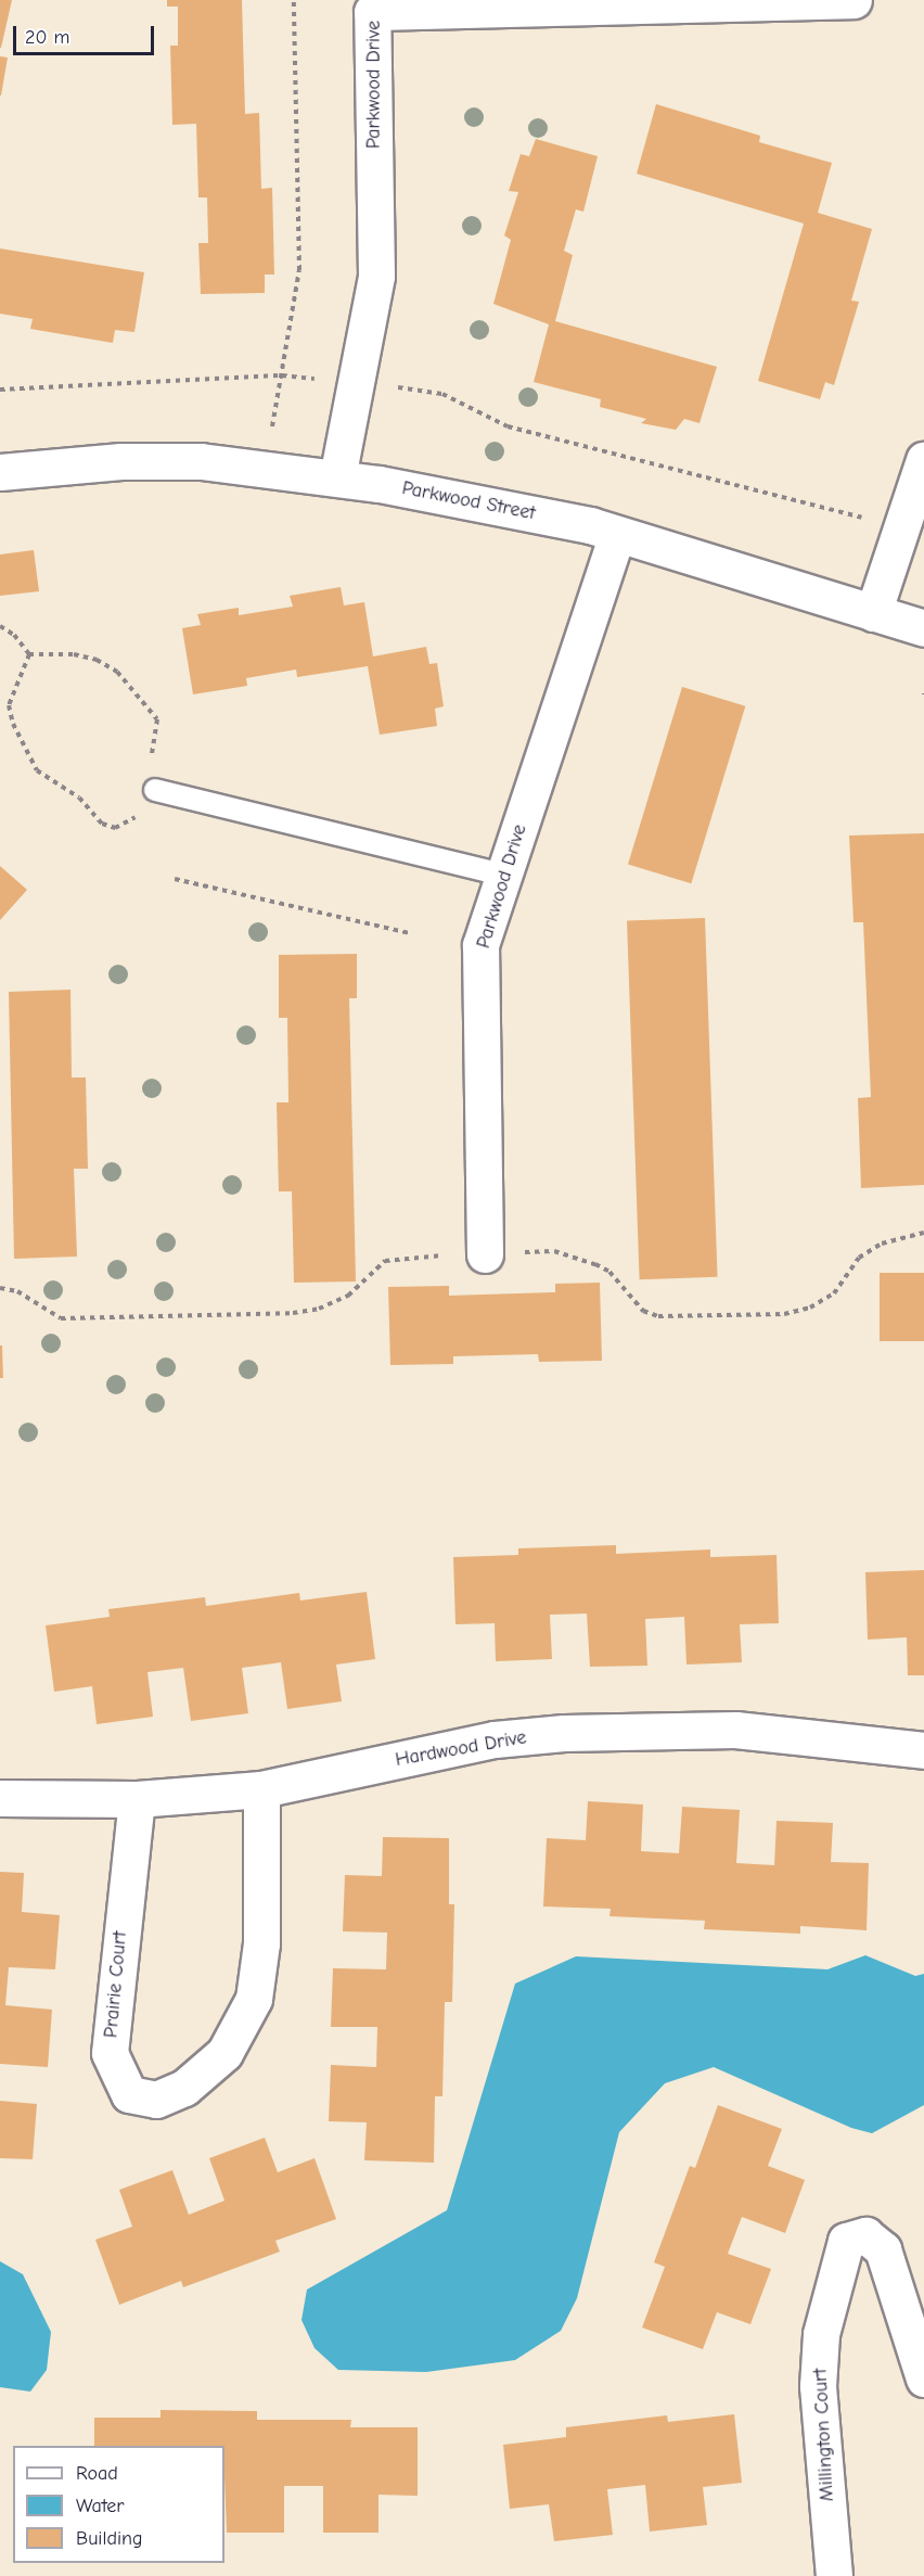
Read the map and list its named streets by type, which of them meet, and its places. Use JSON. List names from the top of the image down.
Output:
{
  "streets": {
    "street": [
      "Parkwood Drive",
      "Parkwood Street",
      "Hardwood Drive",
      "Prairie Court",
      "Millington Court"
    ]
  },
  "crossings": [
    ["Parkwood Drive", "Parkwood Street"],
    ["Hardwood Drive", "Prairie Court"]
  ],
  "legend": ["Road", "Water", "Building"],
  "scale_bar": "20 m"
}
